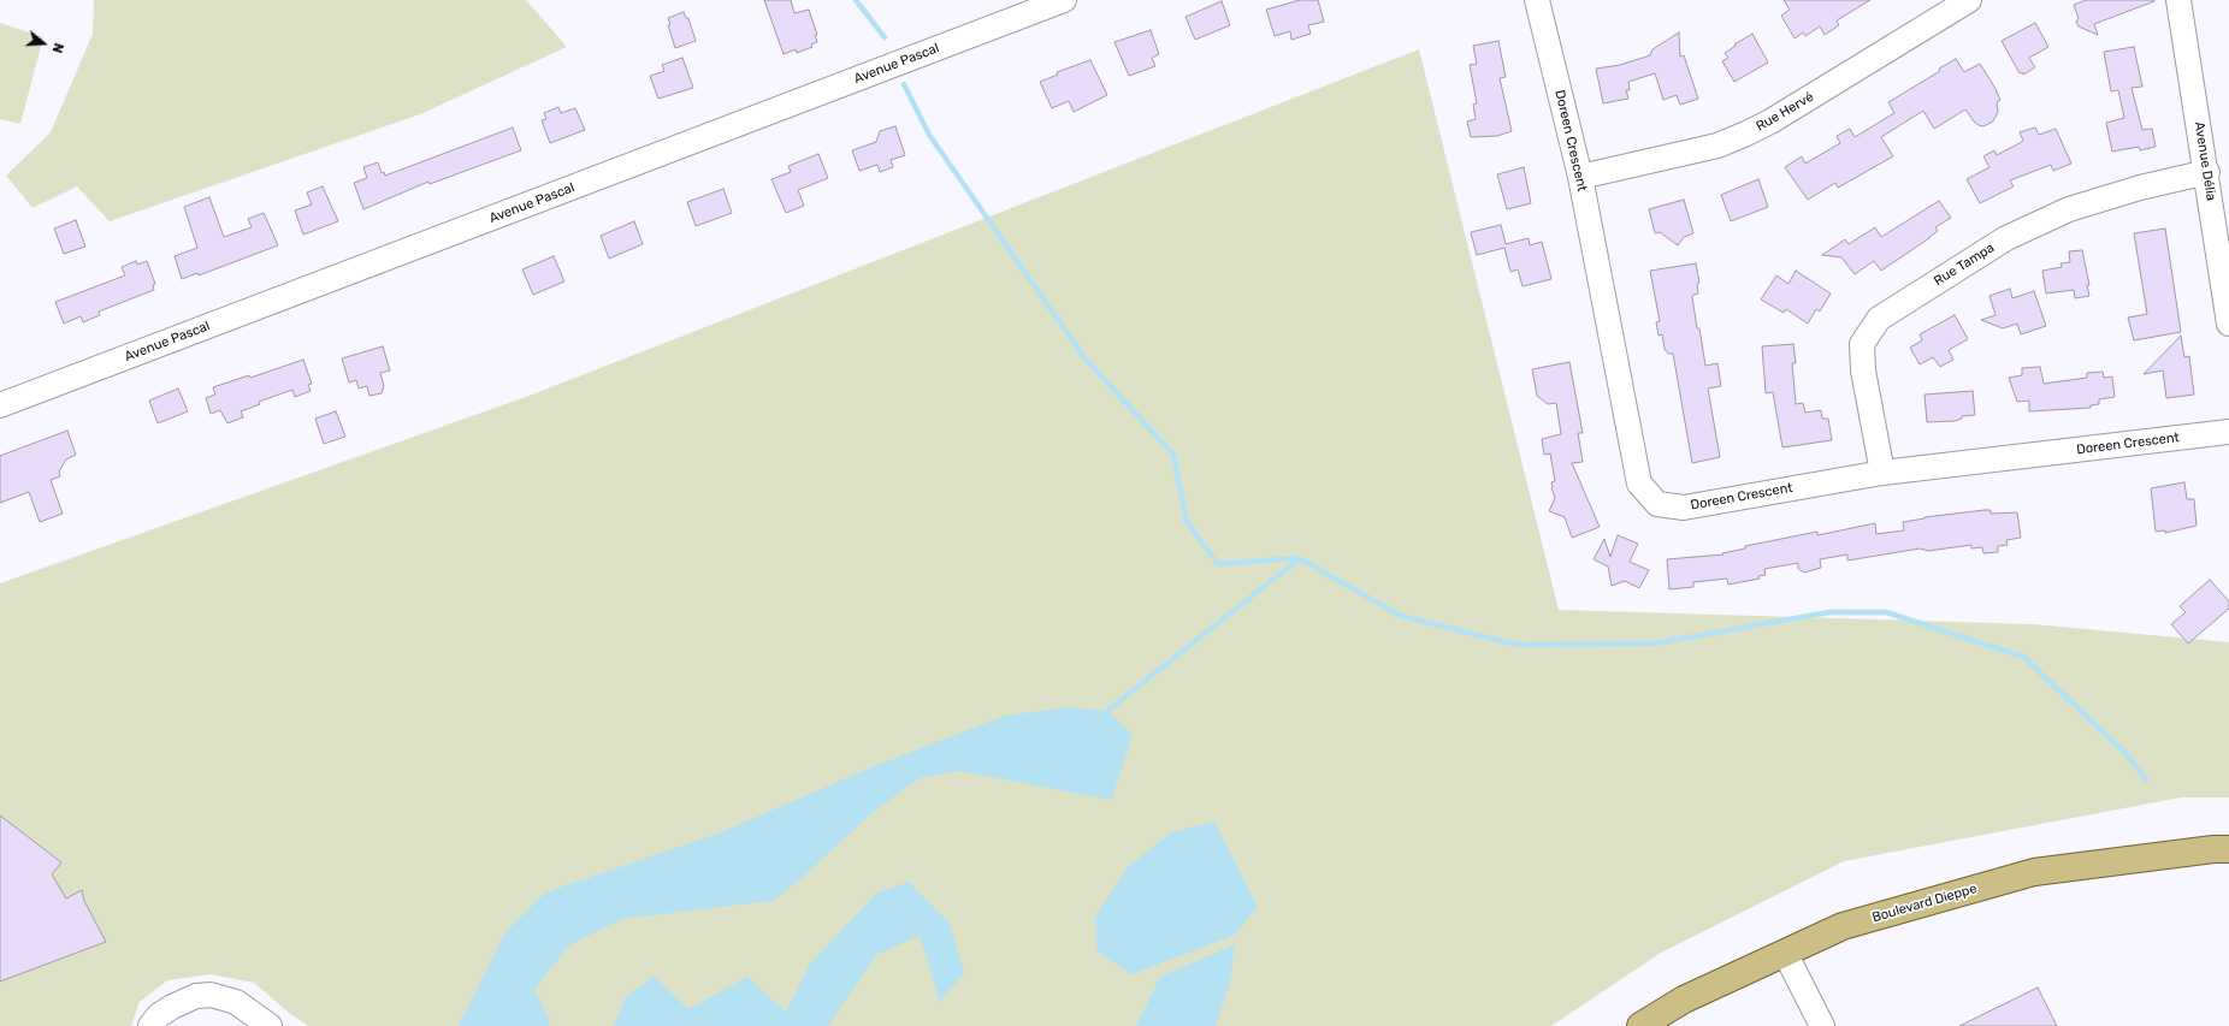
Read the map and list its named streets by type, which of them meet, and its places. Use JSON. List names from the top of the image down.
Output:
{
  "streets": {
    "main road": ["Boulevard Dieppe"],
    "street": [
      "Avenue Pascal",
      "Rue Hervé",
      "Doreen Crescent",
      "Avenue Délia",
      "Rue Tampa"
    ]
  },
  "crossings": [
    ["Rue Hervé", "Doreen Crescent"],
    ["Doreen Crescent", "Rue Tampa"],
    ["Avenue Délia", "Rue Tampa"]
  ],
  "north": "right"
}
